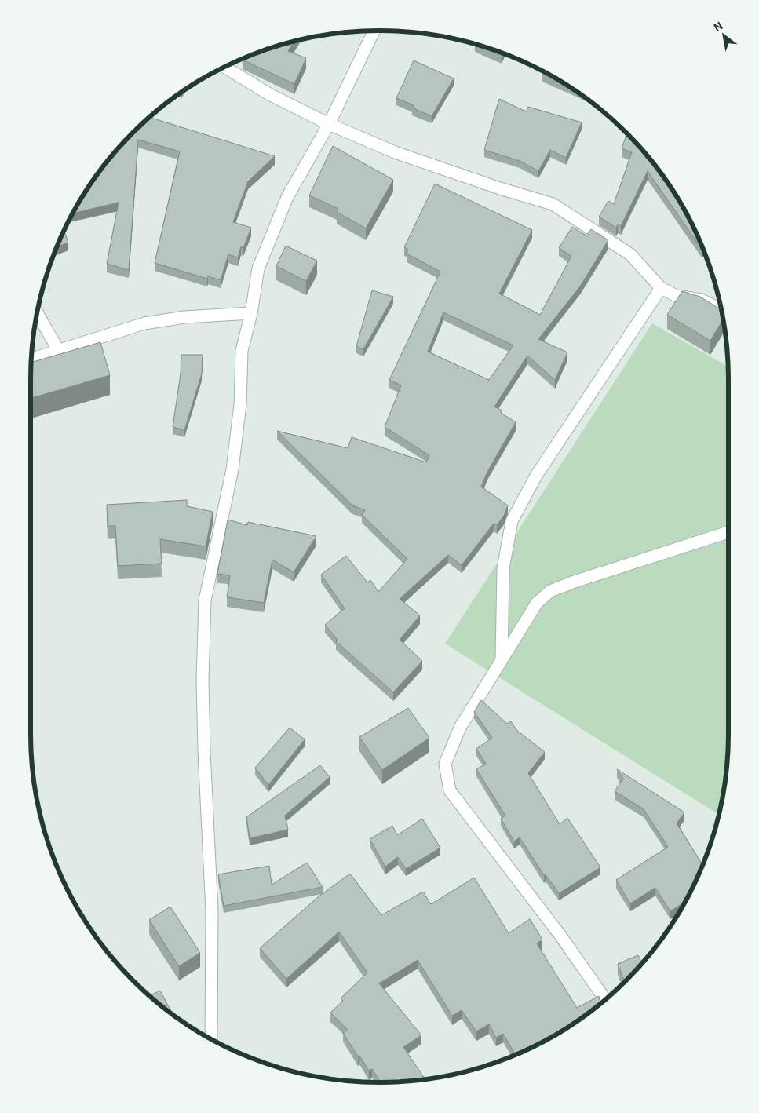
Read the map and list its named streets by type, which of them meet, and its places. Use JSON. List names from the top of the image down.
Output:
{
  "north": "top left"
}
